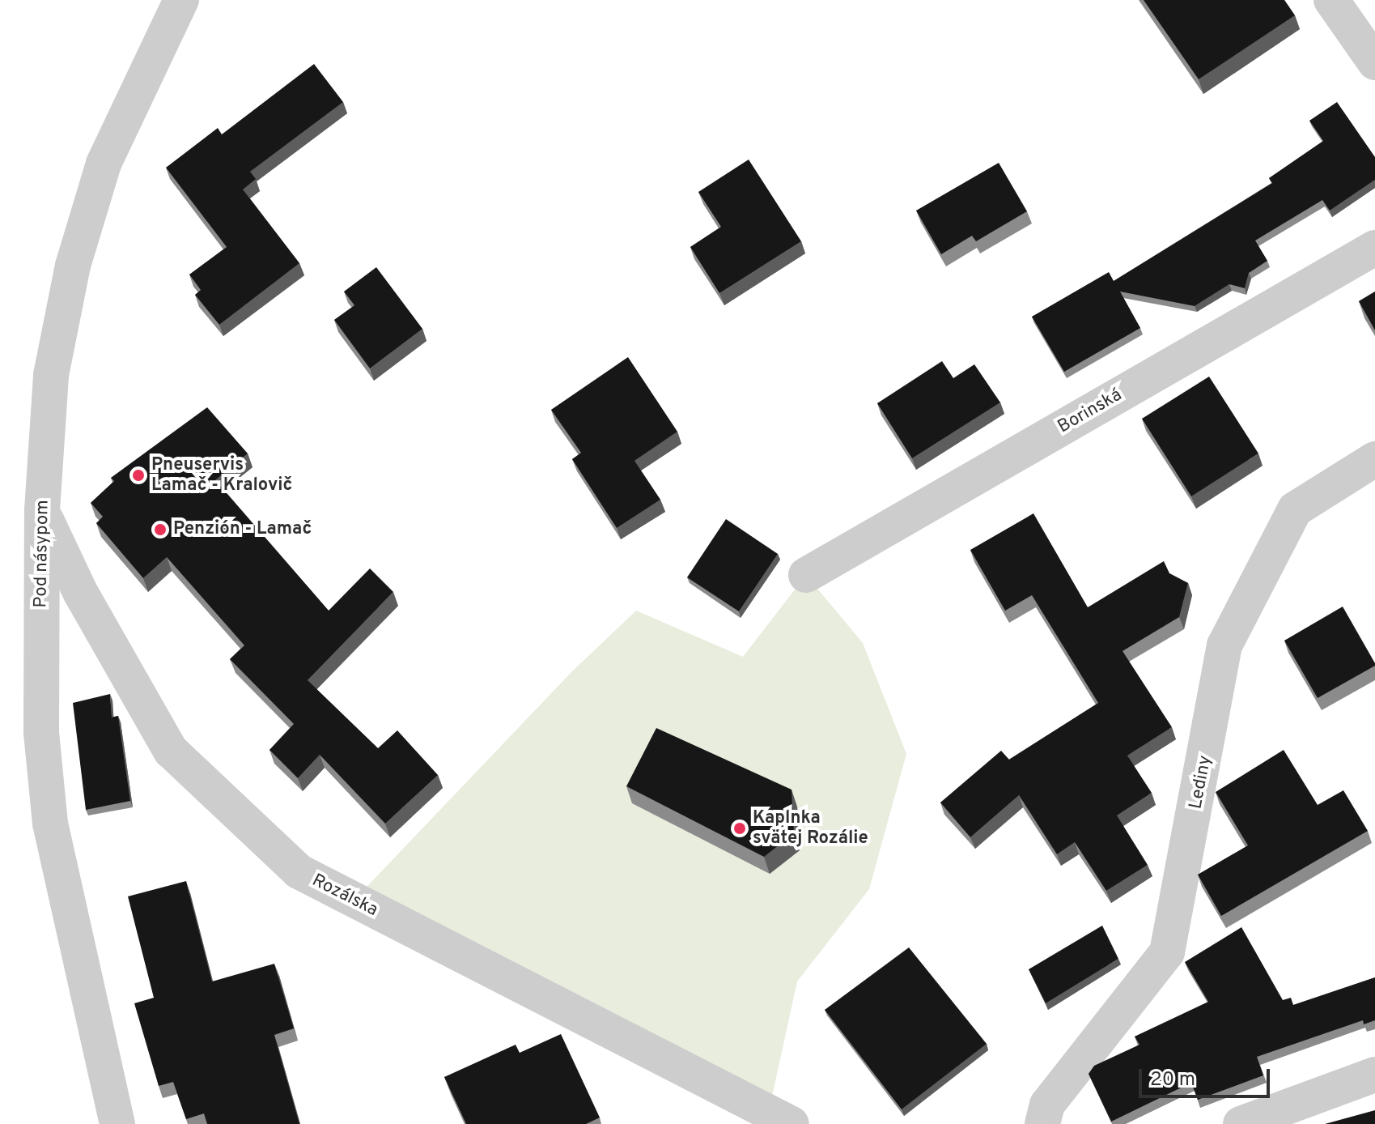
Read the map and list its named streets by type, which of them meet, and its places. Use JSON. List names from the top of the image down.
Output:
{
  "streets": {
    "street": [
      "Borinská",
      "Pod násypom",
      "Lediny",
      "Rozálska"
    ]
  },
  "crossings": [
    ["Pod násypom", "Rozálska"]
  ],
  "places": ["Pneuservis Lamač - Kralovič", "Penzión - Lamač", "Kaplnka svätej Rozálie"],
  "scale_bar": "20 m"
}
